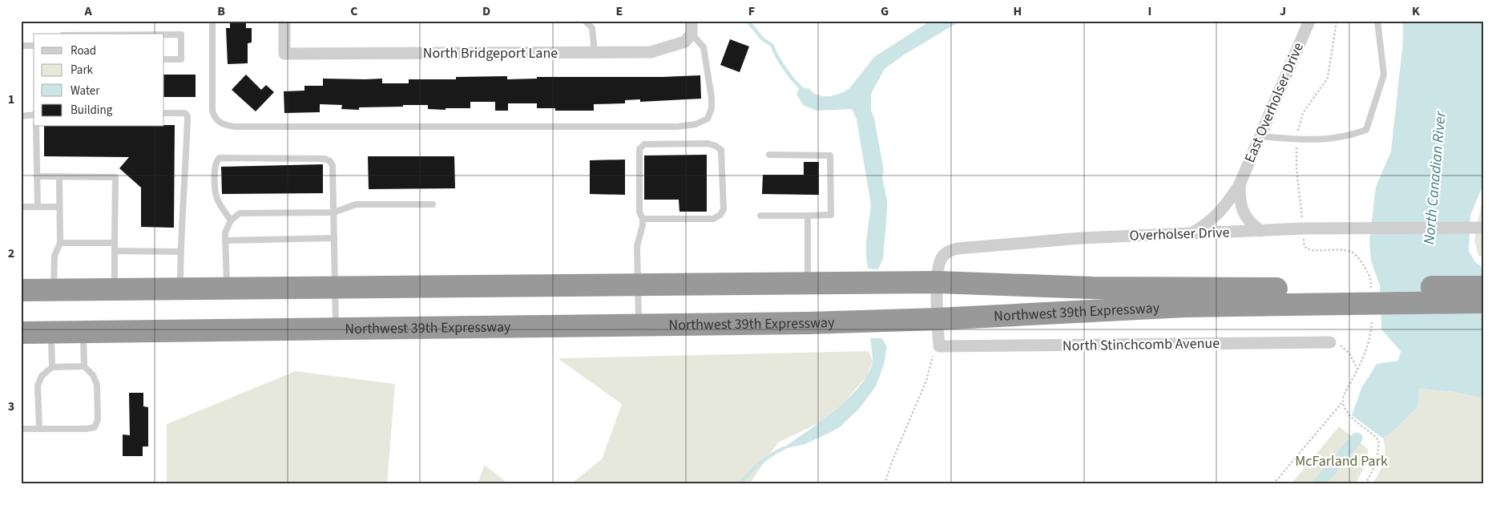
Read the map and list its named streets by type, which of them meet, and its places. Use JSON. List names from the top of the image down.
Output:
{
  "streets": {
    "highway": ["Northwest 39th Expressway"],
    "street": [
      "North Bridgeport Lane",
      "East Overholser Drive",
      "Overholser Drive",
      "North Stinchcomb Avenue"
    ]
  },
  "crossings": [
    ["East Overholser Drive", "Overholser Drive"],
    ["Overholser Drive", "Northwest 39th Expressway"]
  ],
  "water": ["North Canadian River"],
  "parks": ["McFarland Park"],
  "legend": [
    "Road",
    "Park",
    "Water",
    "Building"
  ],
  "grid": {
    "columns": [
      "A",
      "B",
      "C",
      "D",
      "E",
      "F",
      "G",
      "H",
      "I",
      "J",
      "K"
    ],
    "rows": ["1", "2", "3"]
  }
}
